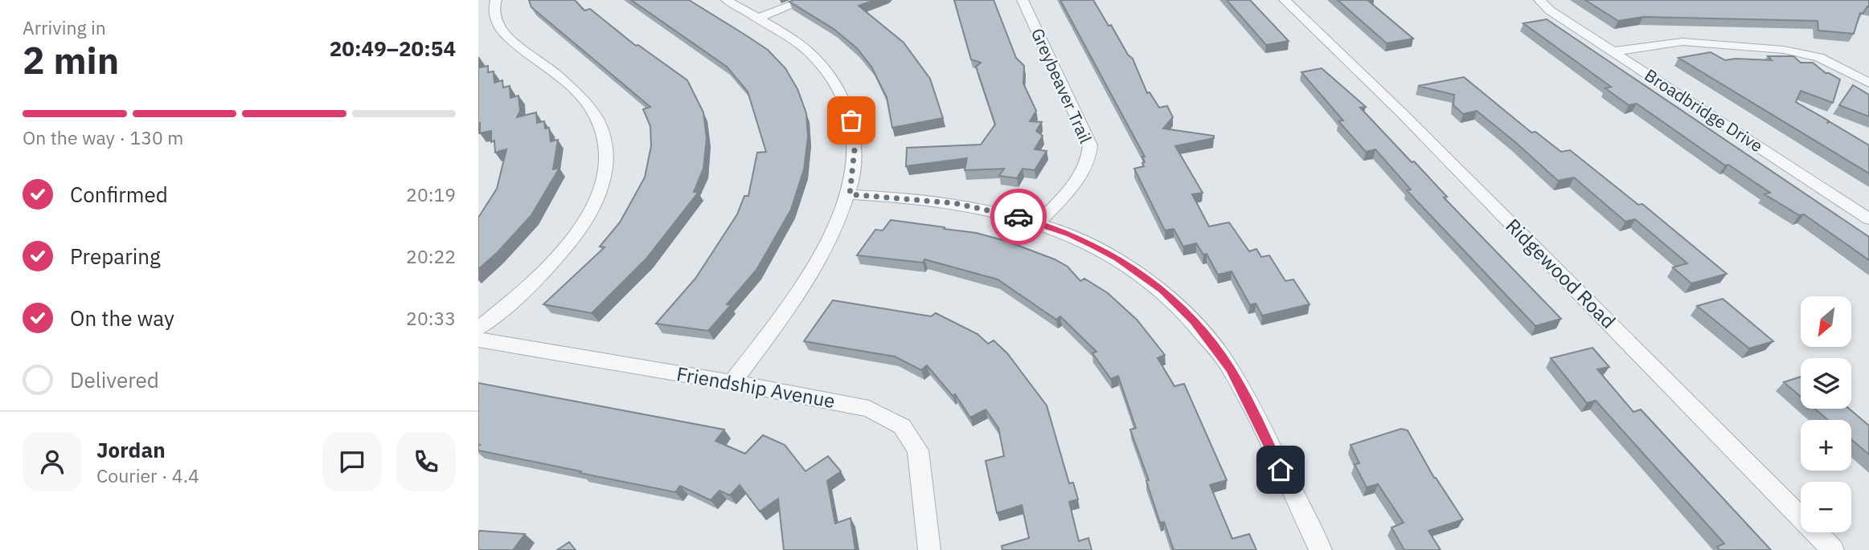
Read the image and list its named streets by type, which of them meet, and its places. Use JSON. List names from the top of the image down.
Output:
{
  "streets": {
    "street": [
      "Greybeaver Trail",
      "Broadbridge Drive",
      "Ridgewood Road",
      "Friendship Avenue"
    ]
  },
  "north": "bottom left",
  "page": {
    "heading": ["2 min", "Arriving in", "20:49–20:54"],
    "panel": ["Jordan", "Courier · 4.4"],
    "bar": "On the way · 130 m",
    "list": [
      ["Confirmed", "20:19"],
      ["Preparing", "20:22"],
      ["On the way", "20:33"],
      "Delivered"
    ],
    "map_buttons": ["+", "−"]
  }
}
